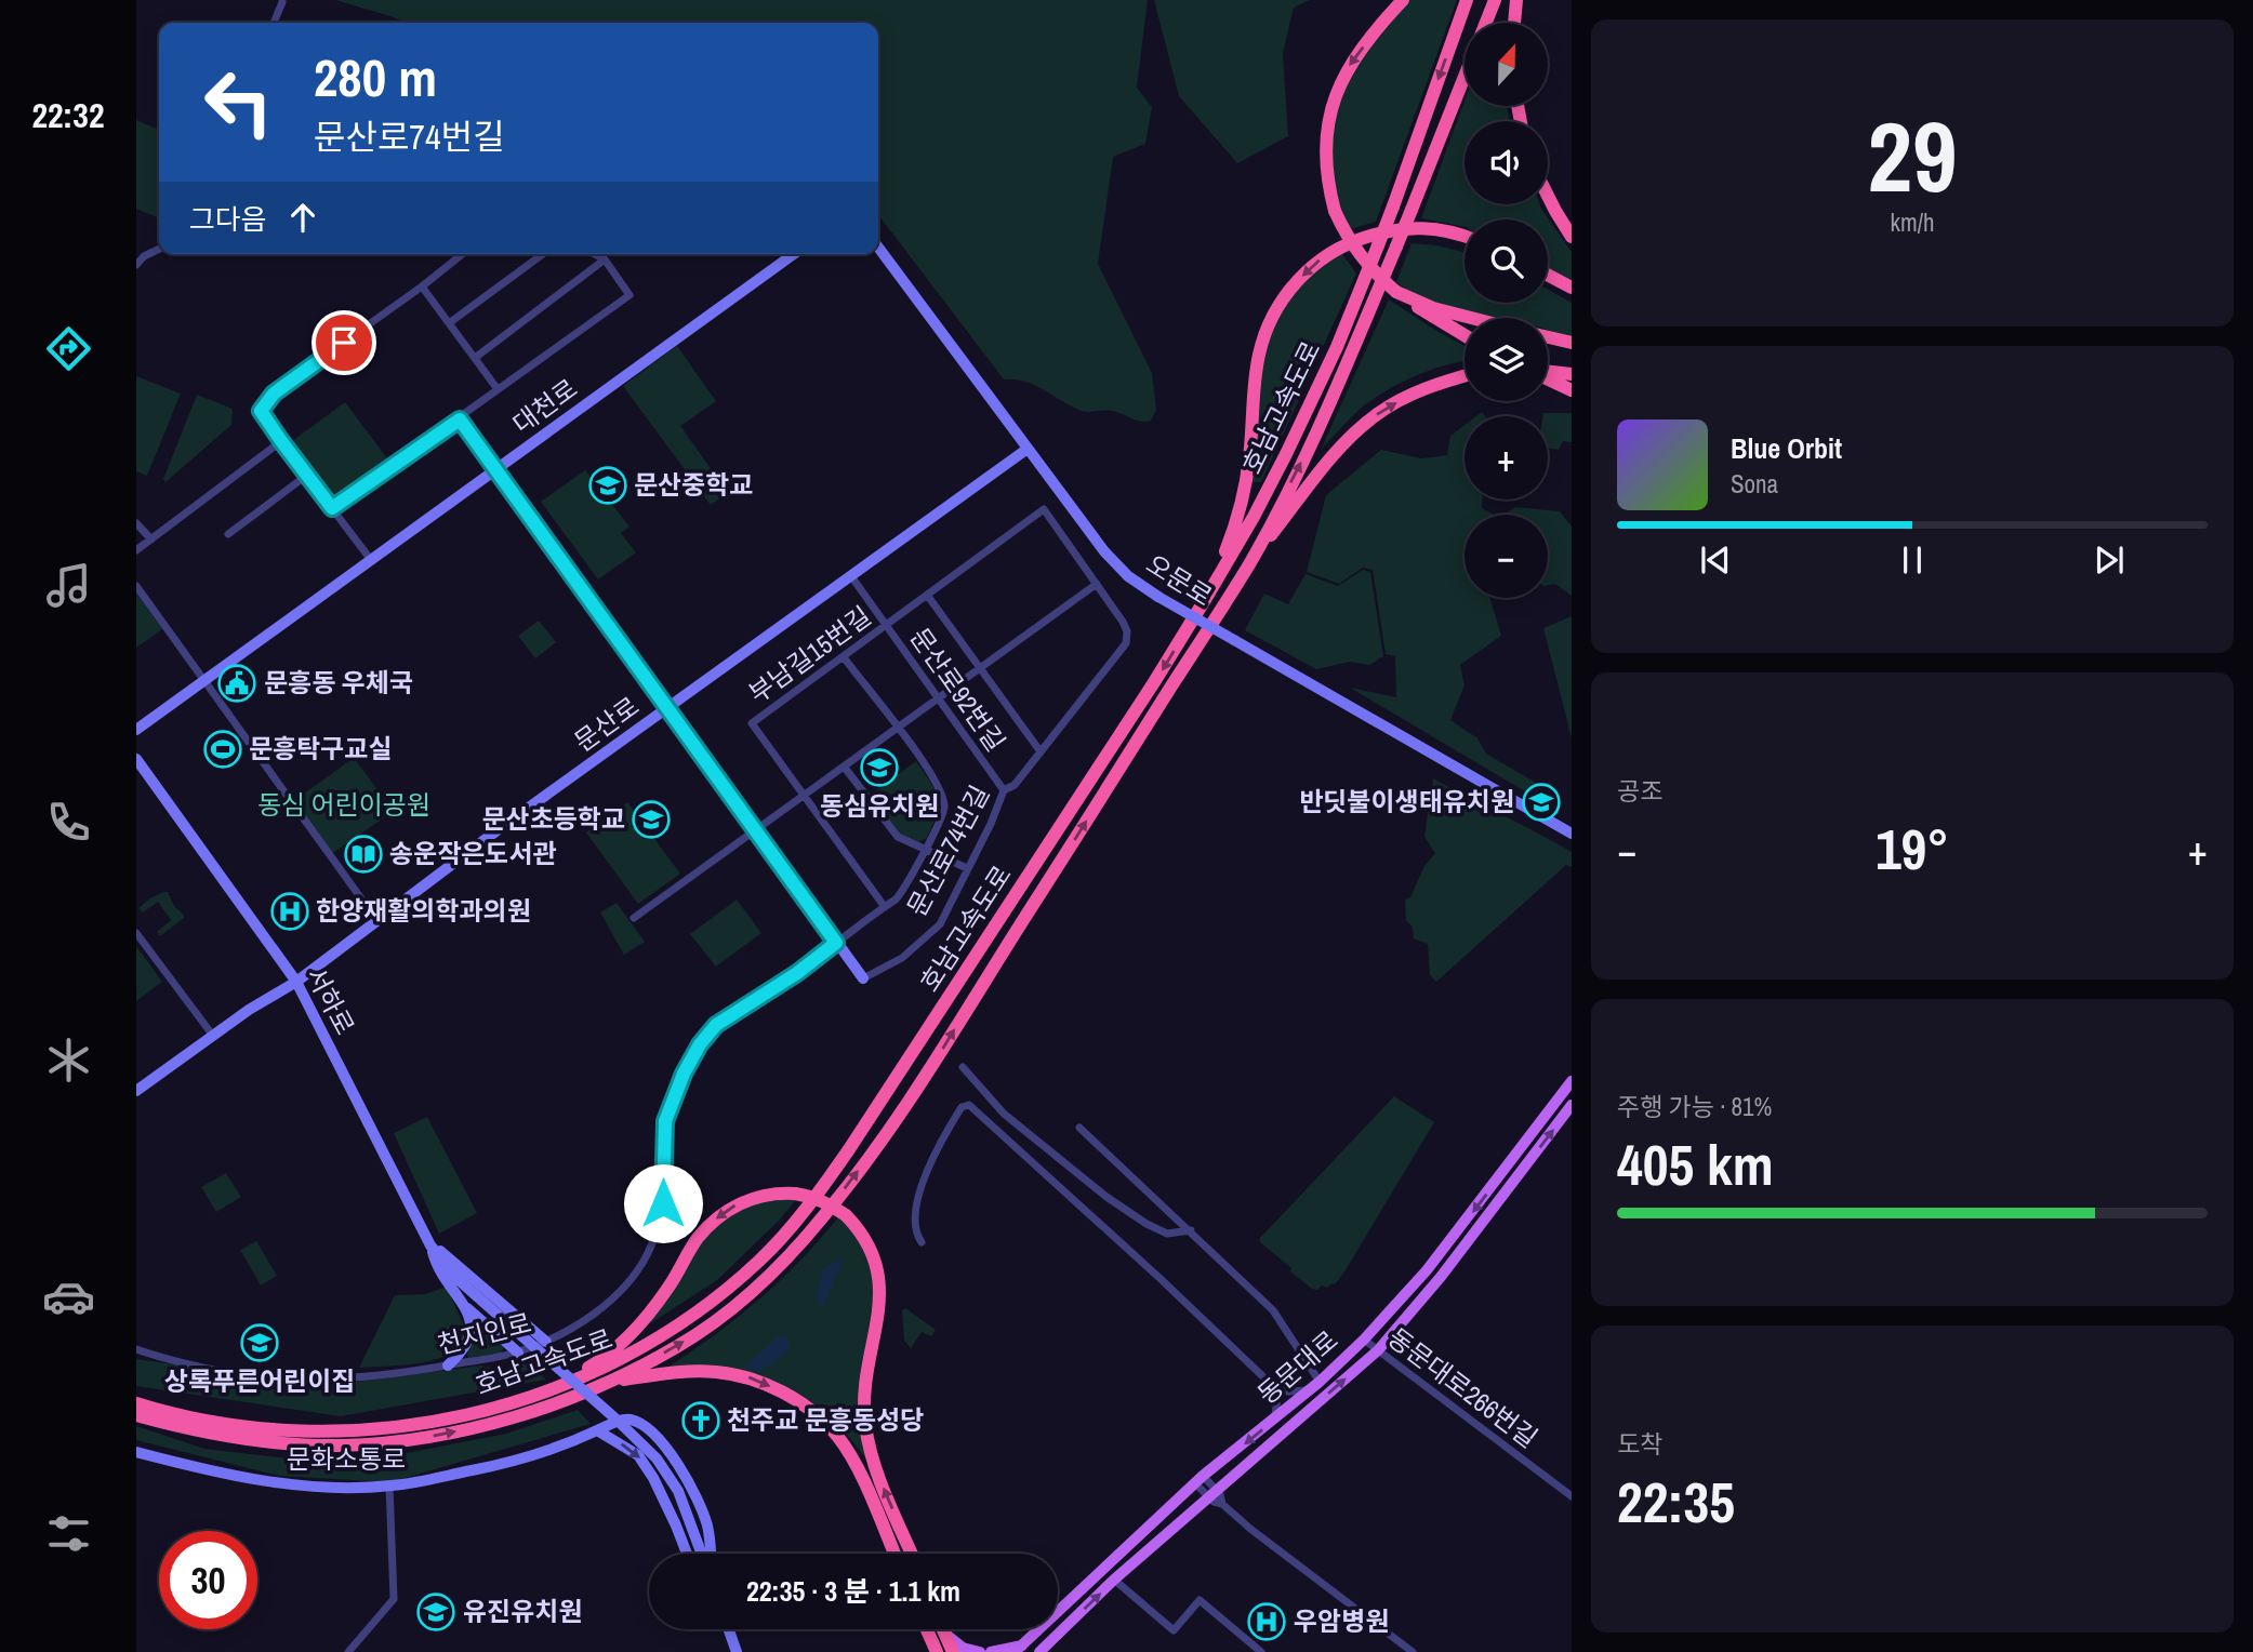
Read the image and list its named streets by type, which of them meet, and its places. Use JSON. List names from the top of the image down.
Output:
{
  "streets": {
    "highway": ["호남고속도로"],
    "main road": ["동문대로"],
    "street": [
      "대천로",
      "오문로",
      "부남길15번길",
      "문산로92번길",
      "문산로",
      "문산로74번길",
      "서하로",
      "천지인로",
      "동문대로266번길",
      "문화소통로"
    ]
  },
  "crossings": [
    ["대천로", "문산로74번길"],
    ["오문로", "문산로"],
    ["부남길15번길", "문산로92번길"],
    ["부남길15번길", "문산로74번길"],
    ["부남길15번길", "천지인로"],
    ["문산로92번길", "문산로"],
    ["문산로92번길", "문산로74번길"],
    ["문산로", "문산로74번길"],
    ["문산로", "서하로"],
    ["문산로74번길", "천지인로"],
    ["동문대로", "동문대로266번길"]
  ],
  "parks": ["동심 어린이공원"],
  "places": {
    "school or university": [
      "문산중학교",
      "동심유치원",
      "반딧불이생태유치원",
      "문산초등학교",
      "상록푸른어린이집",
      "유진유치원"
    ],
    "public building": ["문흥동 우체국"],
    "sports": ["문흥탁구교실"],
    "library": ["송운작은도서관"],
    "hospital": ["한양재활의학과의원", "우암병원"],
    "church": ["천주교 문흥동성당"]
  },
  "north": "top",
  "page": {
    "tabs": "22:32",
    "tile": [
      ["29", "km/h"],
      "공조",
      ["주행 가능 · 81%", "405 km"],
      ["도착", "22:35"]
    ],
    "map_buttons": ["+", "−"],
    "turn": ["280 m", "문산로74번길"],
    "then": "그다음",
    "song": ["Blue Orbit", "Sona"],
    "heat": ["−", "19°", "+"],
    "limit": "30",
    "trip": "22:35 · 3 분 · 1.1 km"
  }
}
